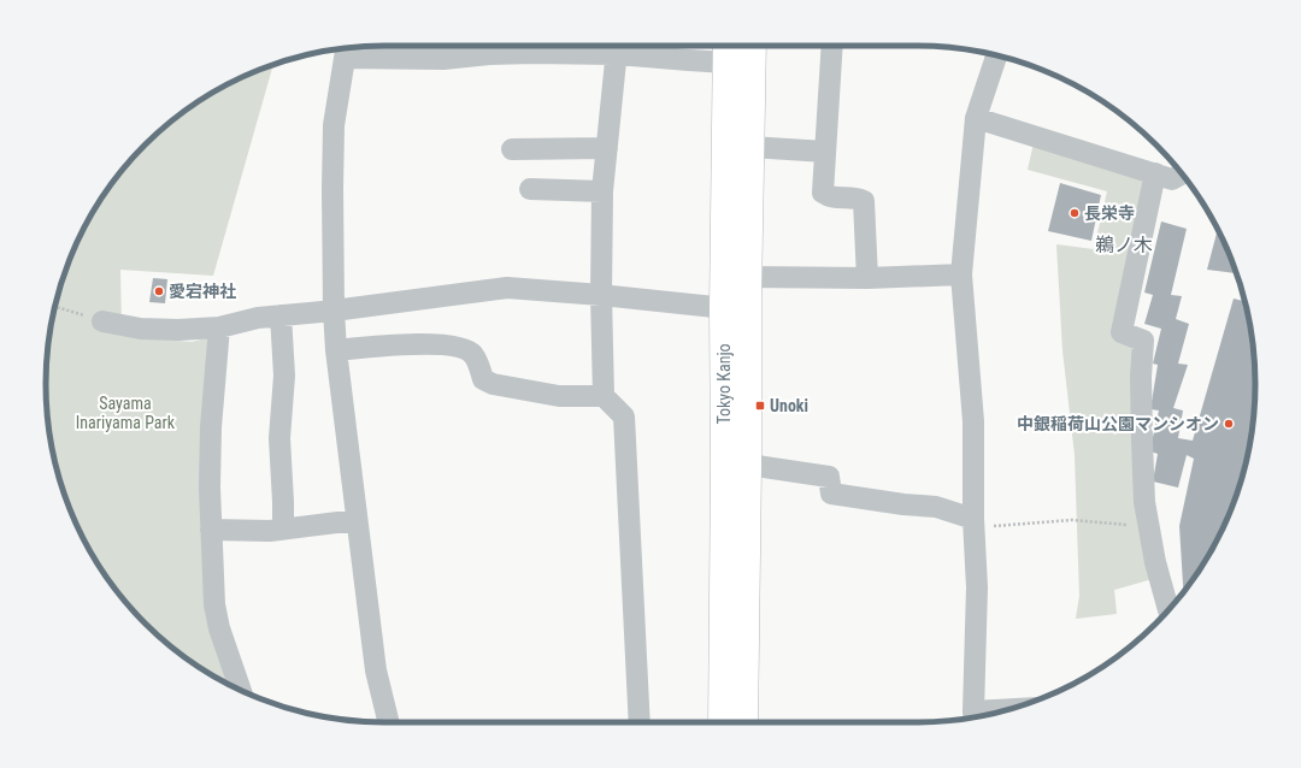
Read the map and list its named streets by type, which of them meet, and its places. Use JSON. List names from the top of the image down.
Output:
{
  "streets": {
    "highway": ["Tokyo Kanjo"]
  },
  "districts": ["鵜ノ木"],
  "parks": ["Sayama Inariyama Park"],
  "places": {
    "other": ["長栄寺", "愛宕神社", "中銀稲荷山公園マンシオン"],
    "transit": ["Unoki"]
  }
}
